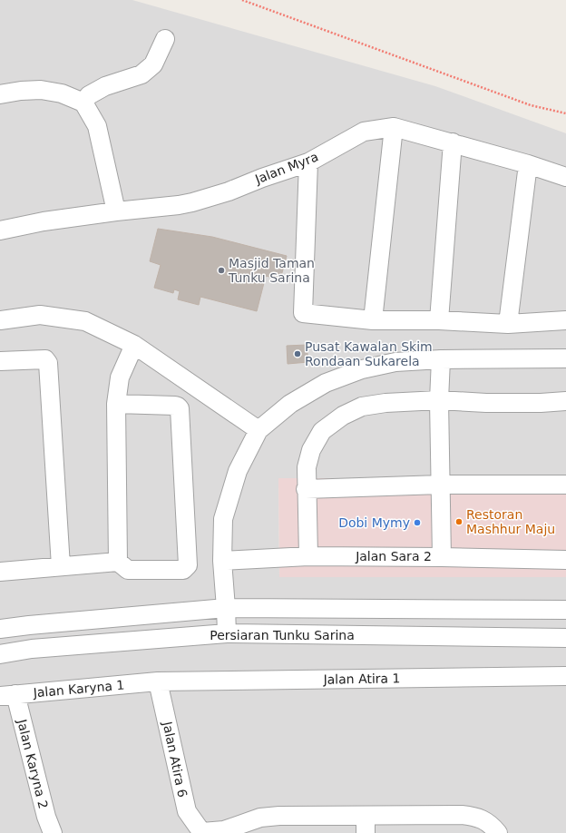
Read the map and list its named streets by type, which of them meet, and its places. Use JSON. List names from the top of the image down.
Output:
{
  "streets": {
    "street": [
      "Jalan Myra",
      "Jalan Sara 2",
      "Persiaran Tunku Sarina",
      "Jalan Atira 1",
      "Jalan Karyna 1",
      "Jalan Atira 6",
      "Jalan Karyna 2"
    ]
  },
  "crossings": [
    ["Jalan Atira 1", "Jalan Karyna 1"],
    ["Jalan Atira 1", "Jalan Atira 6"],
    ["Jalan Karyna 1", "Jalan Atira 6"],
    ["Jalan Karyna 1", "Jalan Karyna 2"]
  ],
  "places": [
    "Masjid Taman Tunku Sarina",
    "Pusat Kawalan Skim Rondaan Sukarela",
    "Restoran Mashhur Maju",
    "Dobi Mymy"
  ]
}
